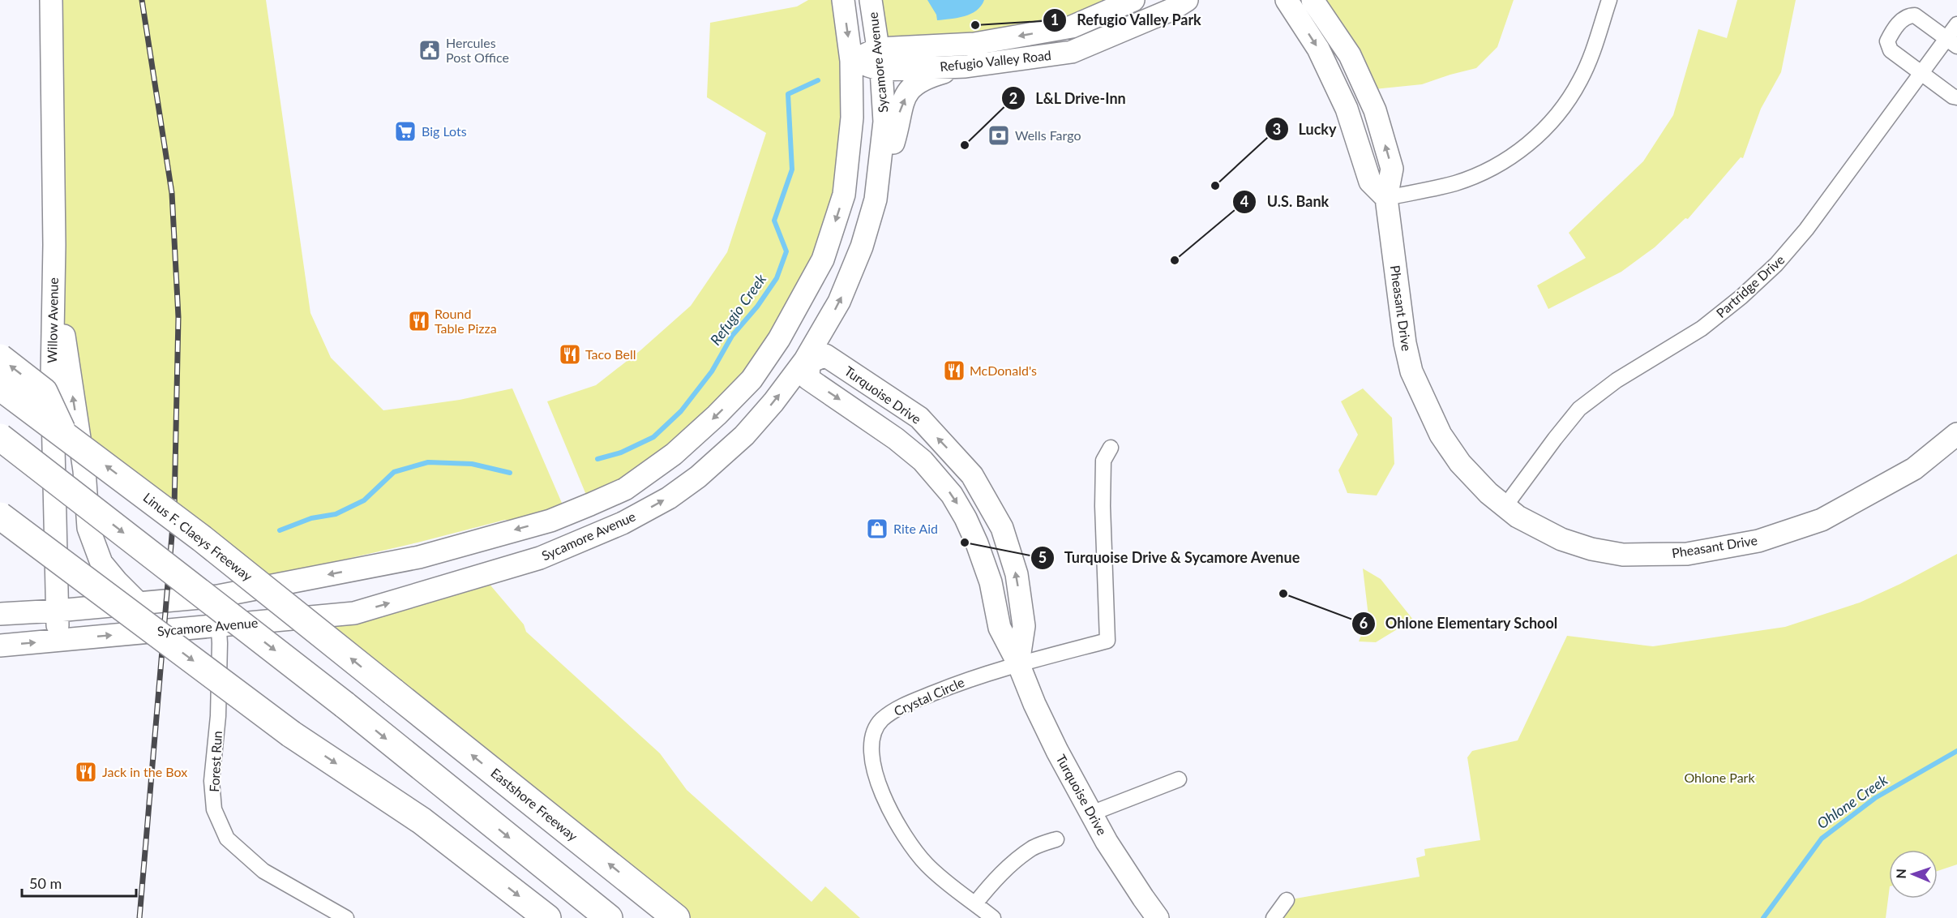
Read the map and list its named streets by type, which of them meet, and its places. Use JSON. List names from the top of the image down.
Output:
{
  "streets": {
    "highway": ["Linus F. Claeys Freeway", "Eastshore Freeway"],
    "street": [
      "Refugio Valley Road",
      "Sycamore Avenue",
      "Partridge Drive",
      "Pheasant Drive",
      "Willow Avenue",
      "Turquoise Drive",
      "Crystal Circle",
      "Forest Run"
    ]
  },
  "crossings": [
    ["Refugio Valley Road", "Sycamore Avenue"],
    ["Sycamore Avenue", "Willow Avenue"],
    ["Sycamore Avenue", "Turquoise Drive"],
    ["Sycamore Avenue", "Forest Run"],
    ["Partridge Drive", "Pheasant Drive"],
    ["Turquoise Drive", "Crystal Circle"],
    ["Linus F. Claeys Freeway", "Eastshore Freeway"]
  ],
  "water": ["Refugio Creek", "Ohlone Creek"],
  "parks": ["Ohlone Park"],
  "places": {
    "other": [
      "Refugio Valley Park",
      "L&L Drive-Inn",
      "Lucky",
      "U.S. Bank",
      "Turquoise Drive & Sycamore Avenue",
      "Ohlone Elementary School"
    ],
    "public building": ["Hercules Post Office"],
    "supermarket": ["Big Lots"],
    "bank": ["Wells Fargo"],
    "restaurant": [
      "Round Table Pizza",
      "Taco Bell",
      "McDonald's",
      "Jack in the Box"
    ],
    "shop": ["Rite Aid"]
  },
  "scale_bar": "50 m",
  "north": "left"
}
